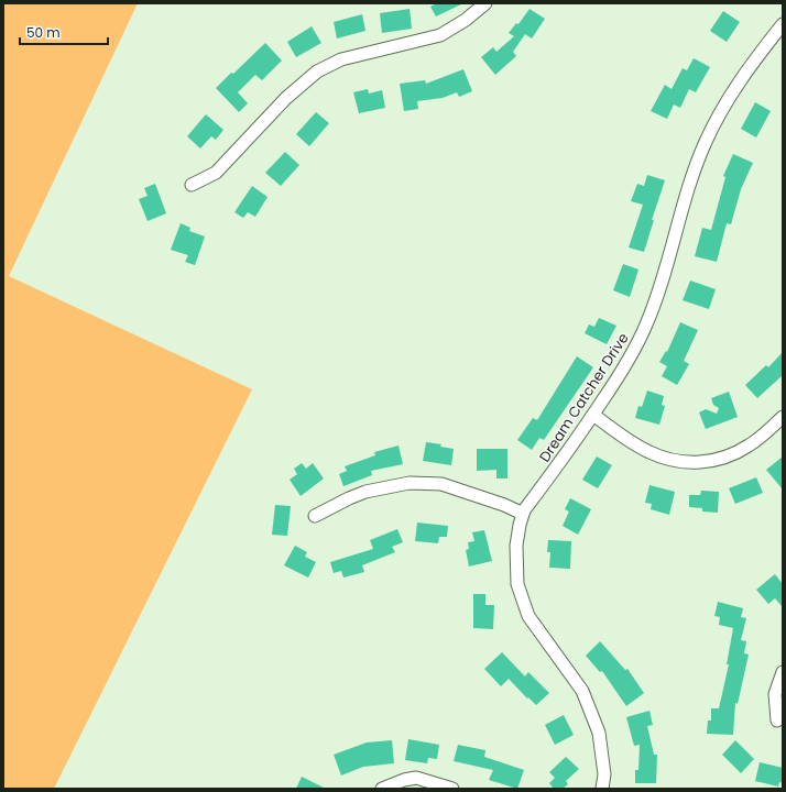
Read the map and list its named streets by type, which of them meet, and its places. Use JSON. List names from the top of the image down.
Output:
{
  "streets": {
    "street": ["Dream Catcher Drive"]
  },
  "scale_bar": "50 m"
}
